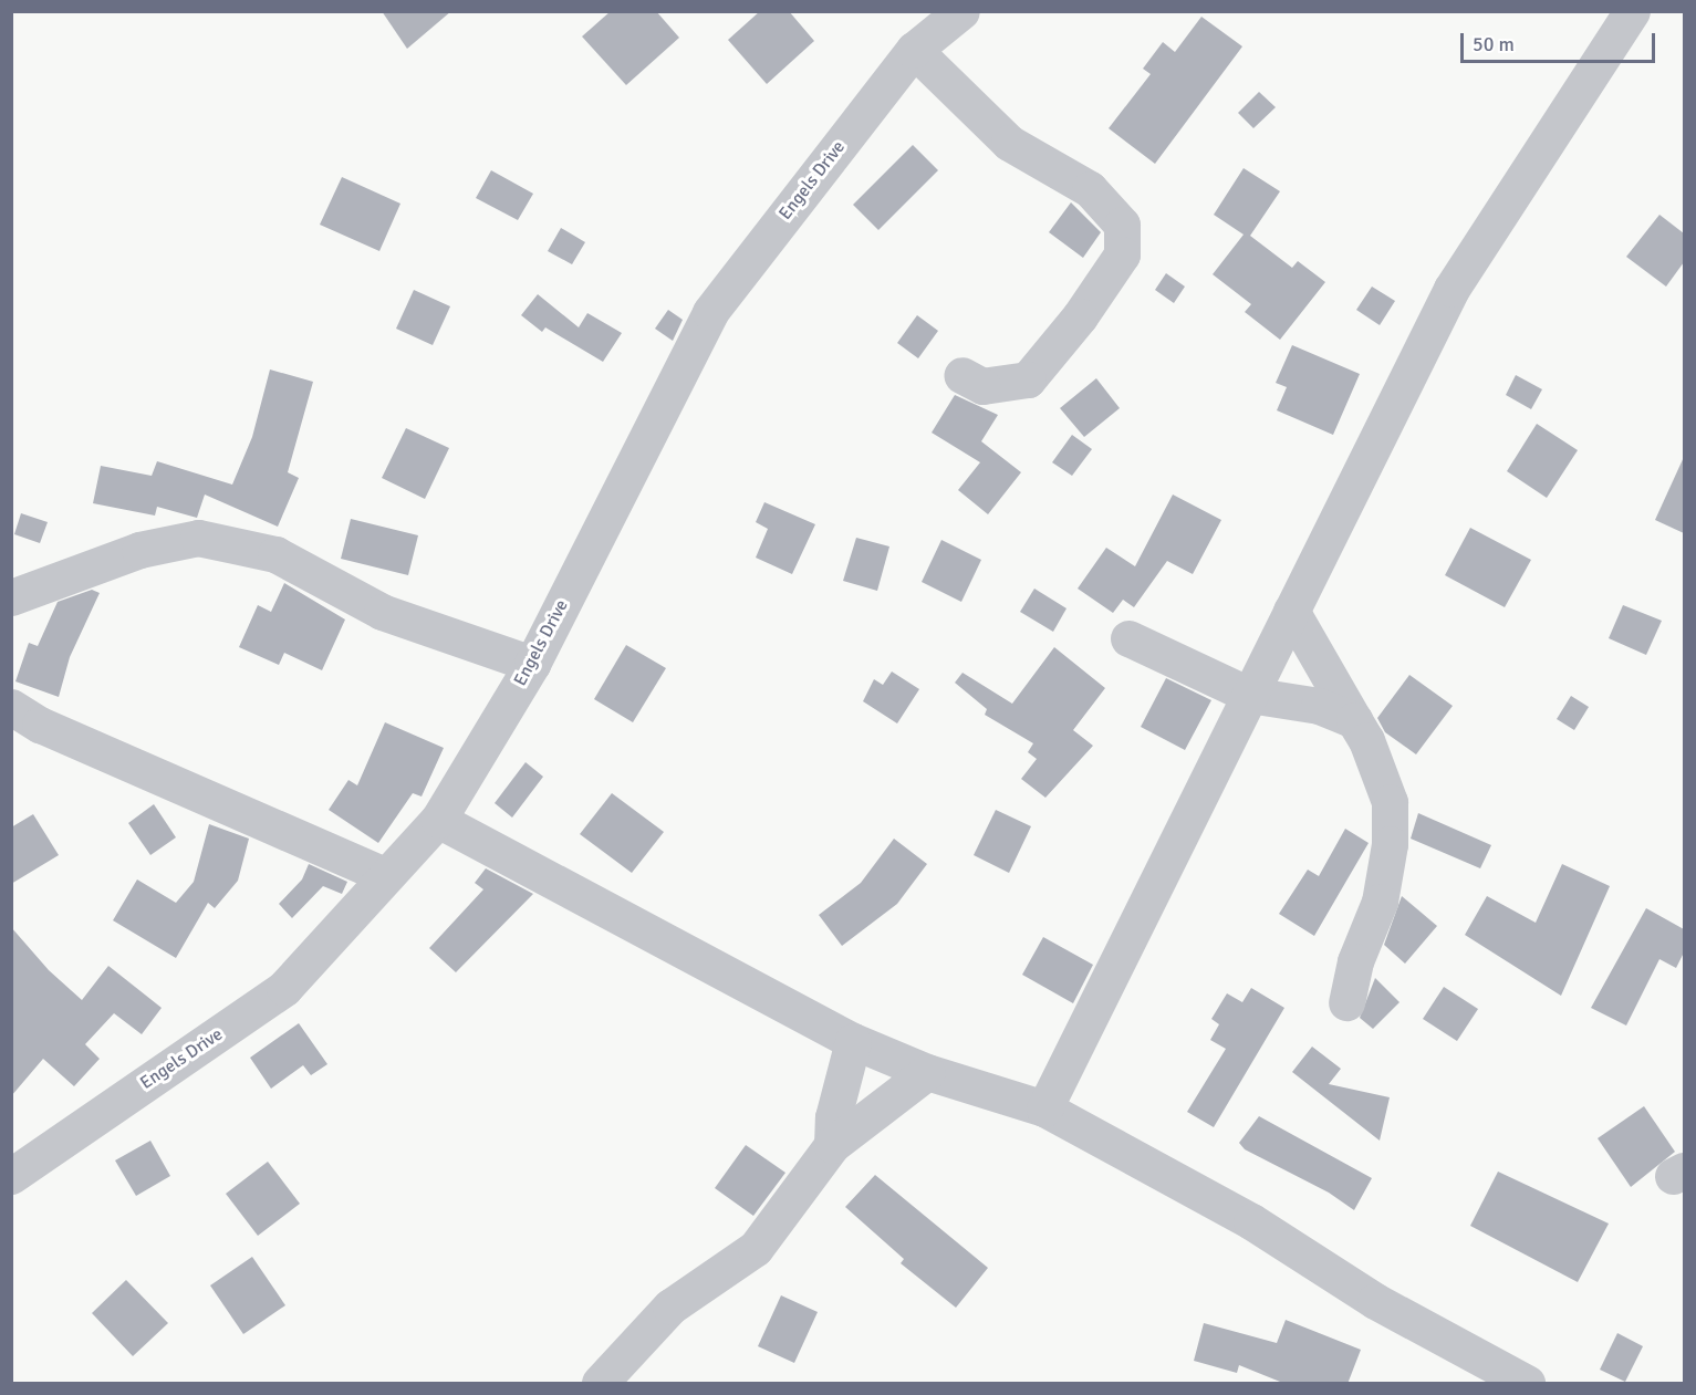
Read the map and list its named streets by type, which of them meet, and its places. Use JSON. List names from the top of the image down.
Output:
{
  "streets": {
    "street": ["Engels Drive"]
  },
  "scale_bar": "50 m"
}
